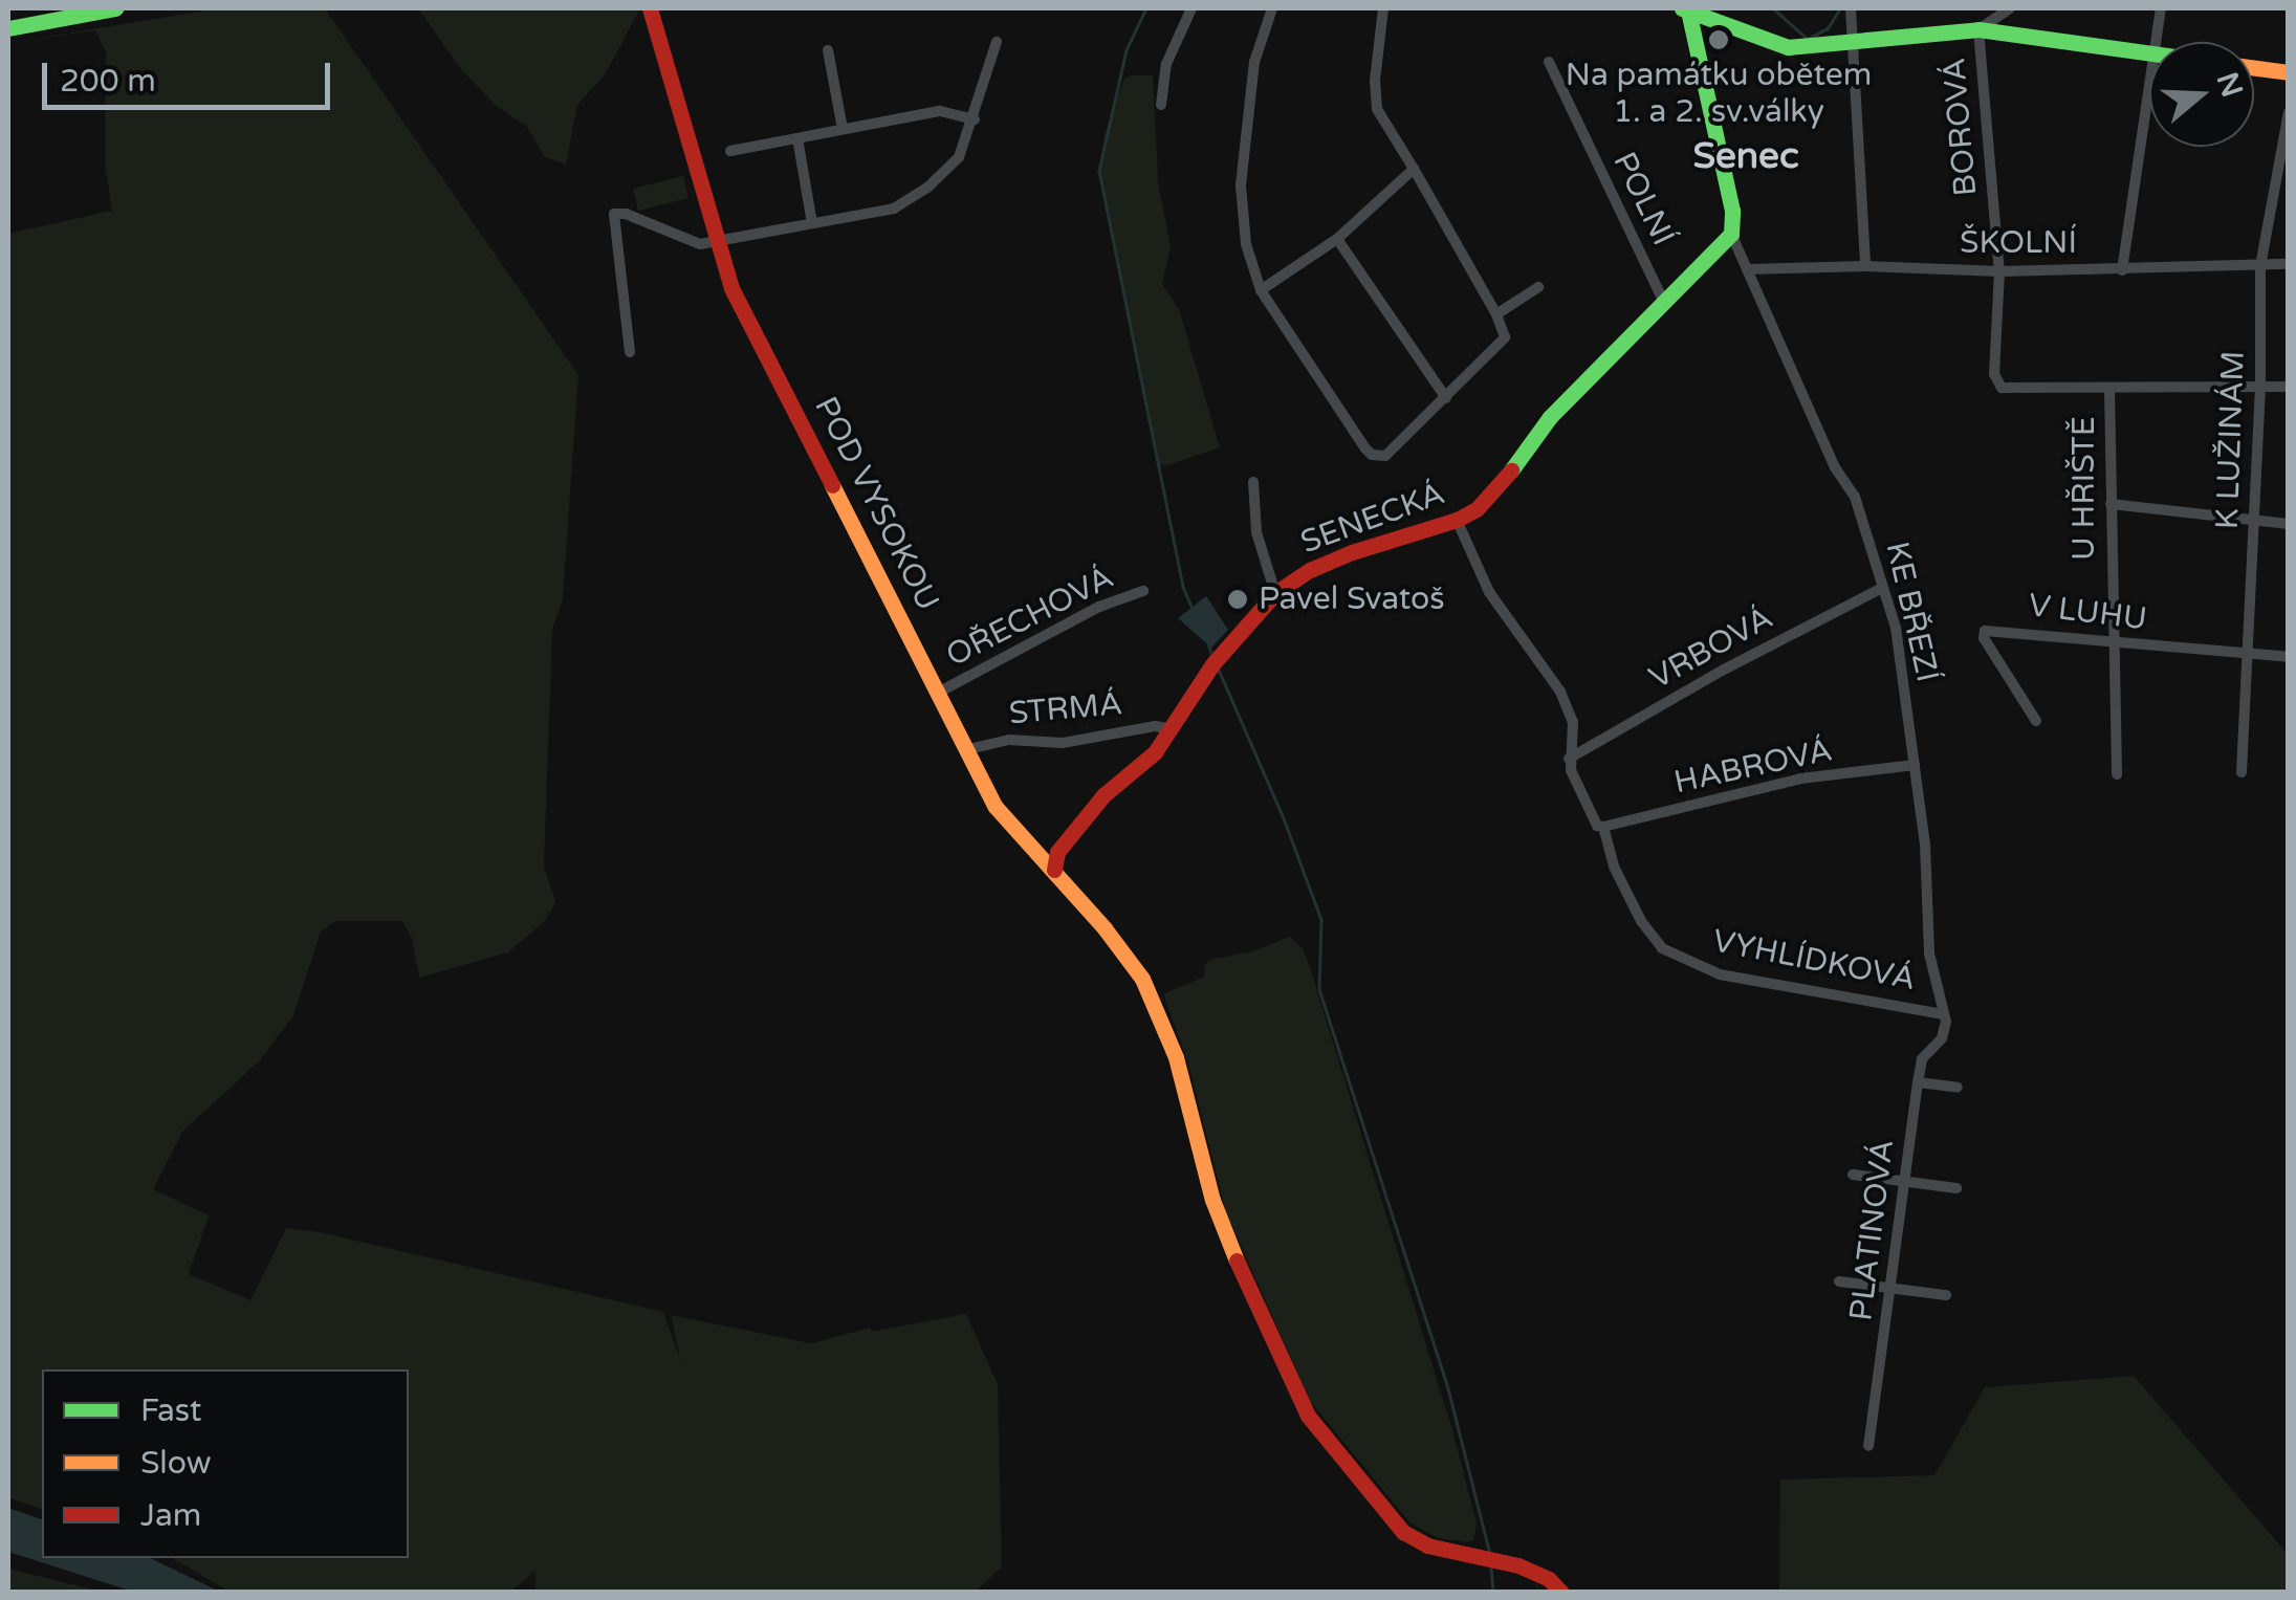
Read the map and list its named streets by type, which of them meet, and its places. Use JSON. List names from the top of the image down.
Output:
{
  "streets": {
    "street": [
      "BOROVÁ",
      "POLNÍ",
      "ŠKOLNÍ",
      "K LUŽINÁM",
      "U HŘIŠTĚ",
      "POD VYSOKOU",
      "SENECKÁ",
      "KE BŘEZÍ",
      "V LUHU",
      "OŘECHOVÁ",
      "VRBOVÁ",
      "STRMÁ",
      "HABROVÁ",
      "VYHLÍDKOVÁ",
      "PLATINOVÁ"
    ]
  },
  "crossings": [
    ["BOROVÁ", "ŠKOLNÍ"],
    ["BOROVÁ", "U HŘIŠTĚ"],
    ["POLNÍ", "SENECKÁ"],
    ["ŠKOLNÍ", "K LUŽINÁM"],
    ["ŠKOLNÍ", "KE BŘEZÍ"],
    ["K LUŽINÁM", "V LUHU"],
    ["U HŘIŠTĚ", "V LUHU"],
    ["POD VYSOKOU", "SENECKÁ"],
    ["POD VYSOKOU", "OŘECHOVÁ"],
    ["POD VYSOKOU", "STRMÁ"],
    ["SENECKÁ", "KE BŘEZÍ"],
    ["SENECKÁ", "STRMÁ"],
    ["SENECKÁ", "VYHLÍDKOVÁ"],
    ["KE BŘEZÍ", "VRBOVÁ"],
    ["KE BŘEZÍ", "HABROVÁ"],
    ["KE BŘEZÍ", "VYHLÍDKOVÁ"],
    ["KE BŘEZÍ", "PLATINOVÁ"],
    ["VRBOVÁ", "VYHLÍDKOVÁ"],
    ["HABROVÁ", "VYHLÍDKOVÁ"]
  ],
  "districts": ["Senec"],
  "places": ["Na památku obětem 1. a 2. sv.války", "Pavel Svatoš"],
  "legend": ["Fast", "Slow", "Jam"],
  "scale_bar": "200 m",
  "north": "right"
}
